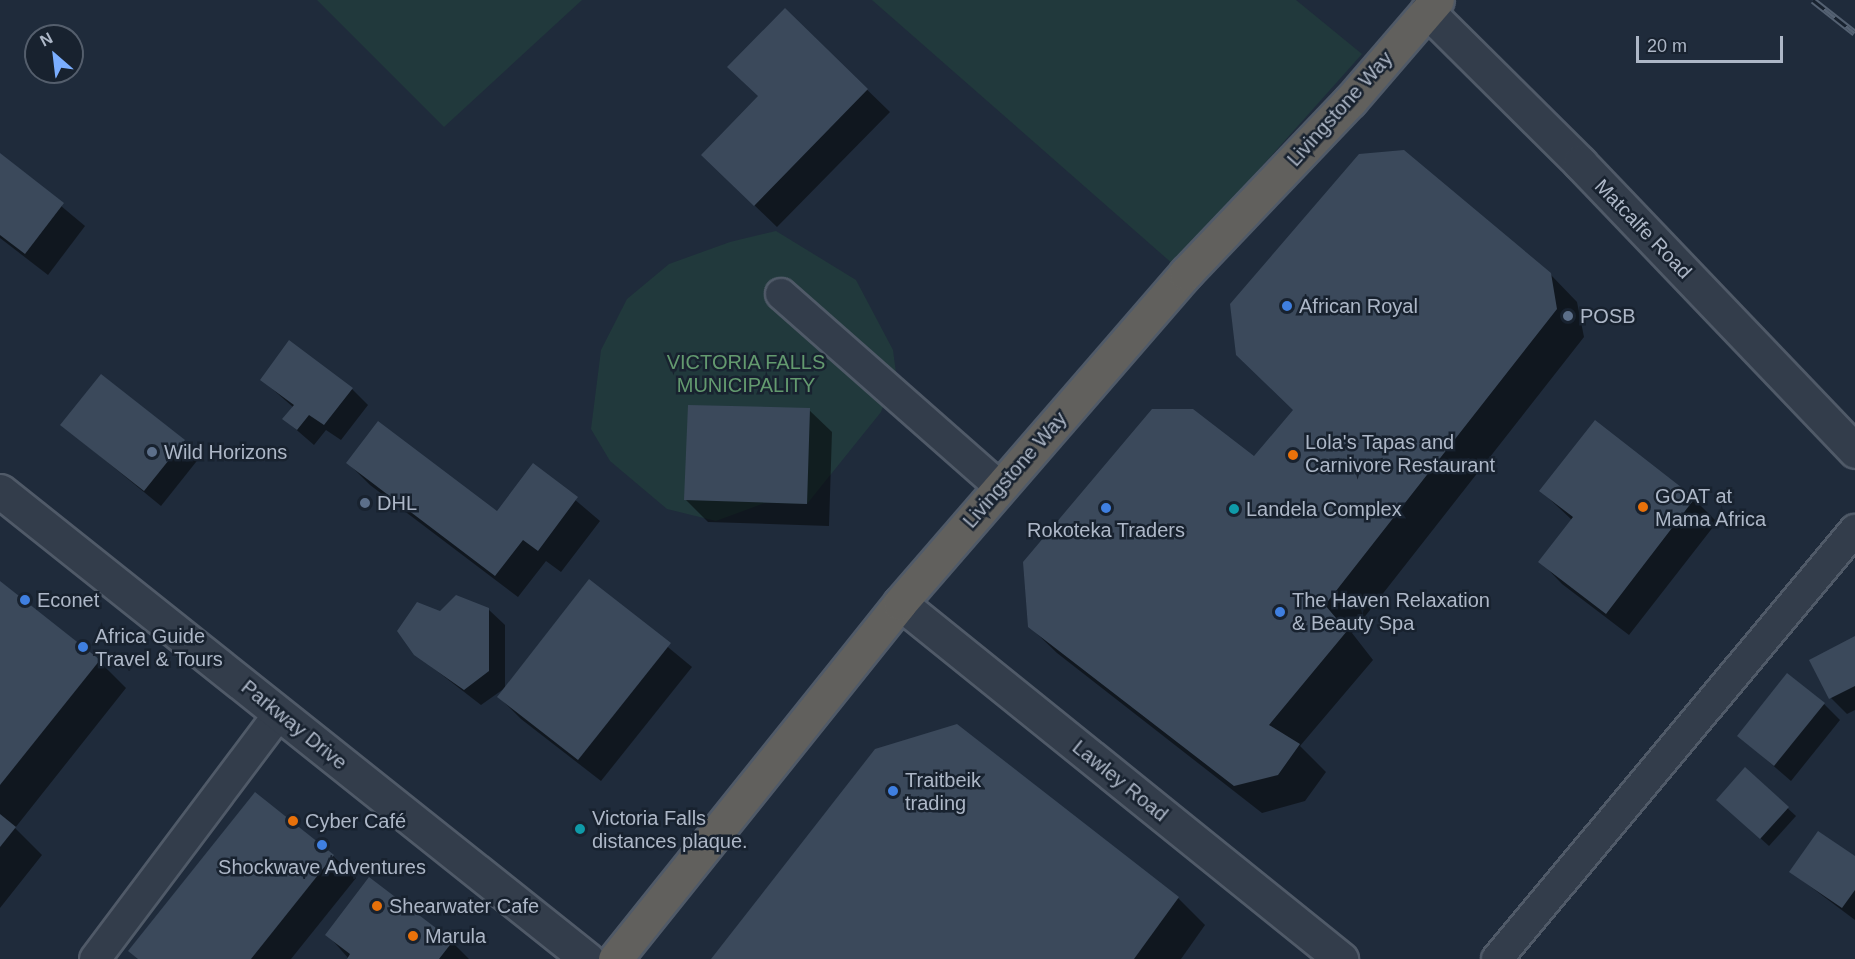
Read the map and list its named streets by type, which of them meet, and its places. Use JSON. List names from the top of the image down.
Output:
{
  "streets": {
    "highway": ["Livingstone Way"],
    "street": ["Matcalfe Road", "Parkway Drive", "Lawley Road"]
  },
  "crossings": [
    ["Livingstone Way", "Matcalfe Road"],
    ["Livingstone Way", "Lawley Road"]
  ],
  "parks": ["VICTORIA FALLS MUNICIPALITY"],
  "places": [
    "African Royal",
    "POSB",
    "Wild Horizons",
    "Lola's Tapas and Carnivore Restaurant",
    "DHL",
    "GOAT at Mama Africa",
    "Rokoteka Traders",
    "Landela Complex",
    "Econet",
    "The Haven Relaxation & Beauty Spa",
    "Africa Guide Travel & Tours",
    "Traitbeik trading",
    "Cyber Café",
    "Victoria Falls distances plaque.",
    "Shockwave Adventures",
    "Shearwater Cafe",
    "Marula"
  ],
  "scale_bar": "20 m",
  "north": "top left"
}
